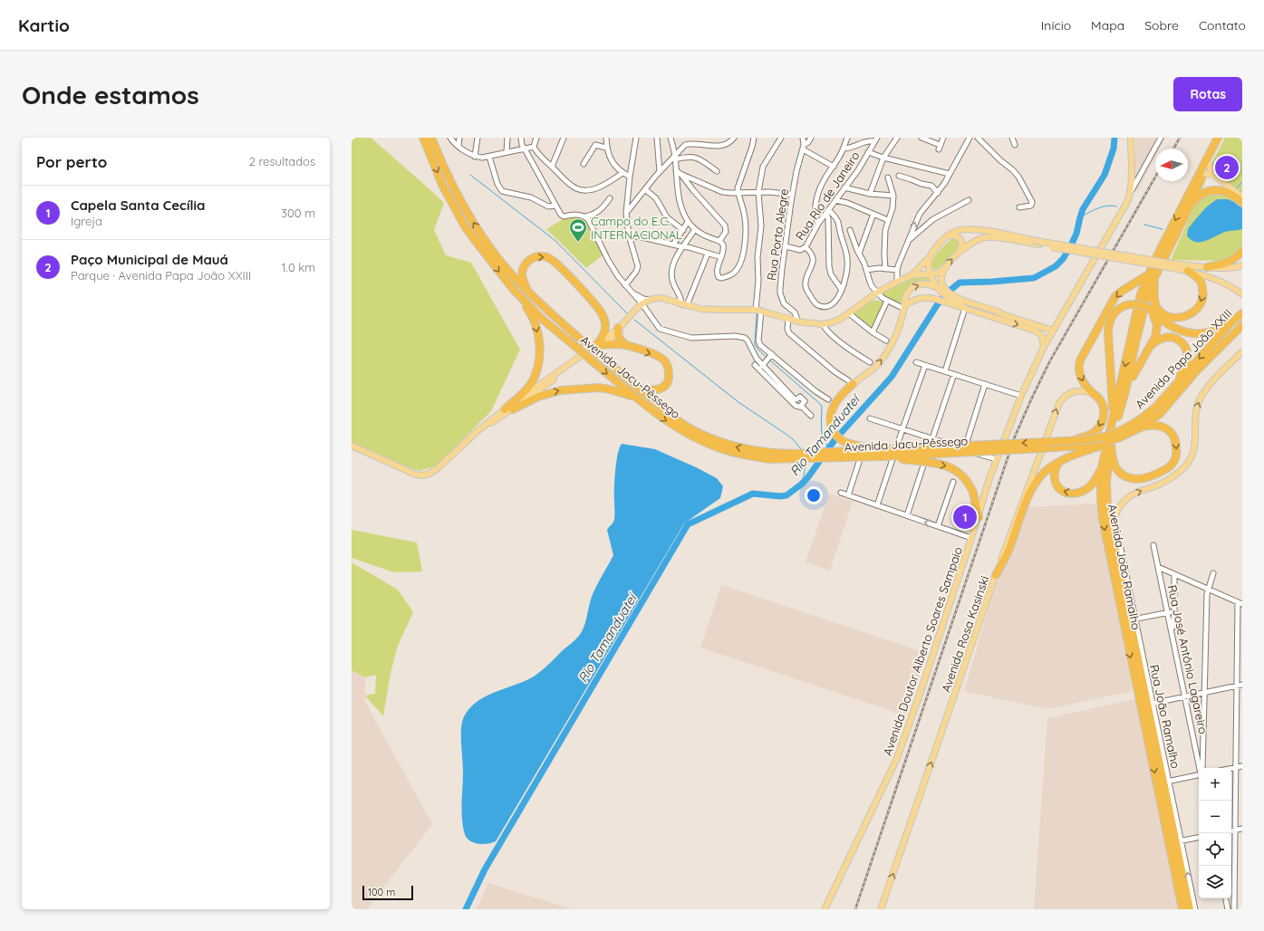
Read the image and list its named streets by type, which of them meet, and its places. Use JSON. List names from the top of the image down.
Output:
{
  "streets": {
    "highway": ["Avenida Papa João XXIII", "Avenida Jacu-Pêssego", "Avenida João Ramalho"],
    "main road": ["Avenida Rosa Kasinski", "Avenida Doutor Alberto Soares Sampaio"],
    "street": ["Rua Rio de Janeiro", "Rua Porto Alegre", "Rua José Antônio Lagareiro"]
  },
  "crossings": [
    ["Rua Rio de Janeiro", "Rua Porto Alegre"],
    ["Avenida Papa João XXIII", "Avenida Jacu-Pêssego"],
    ["Avenida Papa João XXIII", "Avenida João Ramalho"],
    ["Avenida Jacu-Pêssego", "Avenida João Ramalho"]
  ],
  "one_way": ["Avenida Rosa Kasinski"],
  "water": ["Rio Tamanduateí"],
  "places": {
    "sports": ["Campo do E.C. INTERNACIONAL"]
  },
  "scale_bar": "100 m",
  "north": "left",
  "page": {
    "header": "Kartio",
    "nav": [
      "Início",
      "Mapa",
      "Sobre",
      "Contato"
    ],
    "buttons": "Rotas",
    "title": "Onde estamos",
    "heading": ["Por perto", "2 resultados"],
    "pins": ["2", "1"],
    "list": [
      {
        "mark": "1",
        "name": "Capela Santa Cecília",
        "note": "Igreja",
        "value": "300 m"
      },
      {
        "mark": "2",
        "name": "Paço Municipal de Mauá",
        "note": "Parque · Avenida Papa João XXIII",
        "value": "1.0 km"
      }
    ],
    "map_buttons": ["+", "−"],
    "scale": "100 m"
  }
}
